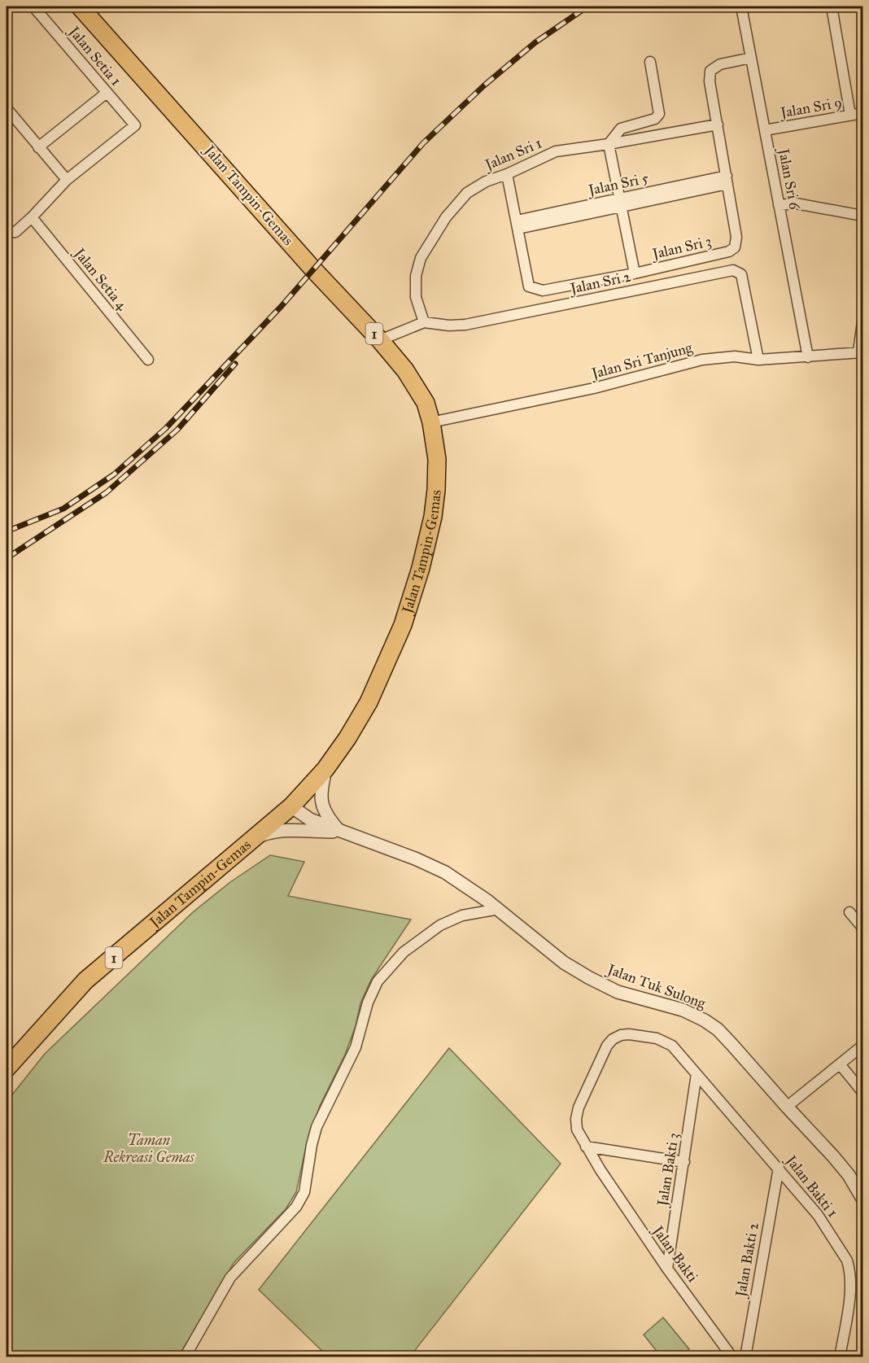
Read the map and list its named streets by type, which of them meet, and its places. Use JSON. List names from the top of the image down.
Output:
{
  "streets": {
    "highway": ["Jalan Tampin-Gemas", "1"],
    "street": [
      "Jalan Setia 1",
      "Jalan Sri 9",
      "Jalan Sri 1",
      "Jalan Sri 6",
      "Jalan Sri 5",
      "Jalan Sri 3",
      "Jalan Setia 4",
      "Jalan Sri 2",
      "Jalan Sri Tanjung",
      "Jalan Tuk Sulong",
      "Jalan Bakti 3",
      "Jalan Bakti 1",
      "Jalan Bakti",
      "Jalan Bakti 2"
    ]
  },
  "crossings": [
    ["Jalan Sri 9", "Jalan Sri 6"],
    ["Jalan Sri 1", "Jalan Sri 3"],
    ["Jalan Sri 1", "Jalan Sri 2"],
    ["Jalan Sri 6", "Jalan Sri 3"],
    ["Jalan Sri 6", "Jalan Sri Tanjung"],
    ["Jalan Sri 5", "Jalan Sri 3"],
    ["Jalan Tampin-Gemas", "Jalan Sri 2"],
    ["Jalan Tampin-Gemas", "Jalan Sri Tanjung"],
    ["Jalan Tampin-Gemas", "Jalan Tuk Sulong"],
    ["Jalan Sri 2", "Jalan Sri Tanjung"],
    ["Jalan Bakti 3", "Jalan Bakti 1"],
    ["Jalan Bakti 3", "Jalan Bakti"],
    ["Jalan Bakti 1", "Jalan Bakti"],
    ["Jalan Bakti 1", "Jalan Bakti 2"]
  ],
  "parks": ["Taman Rekreasi Gemas"]
}
